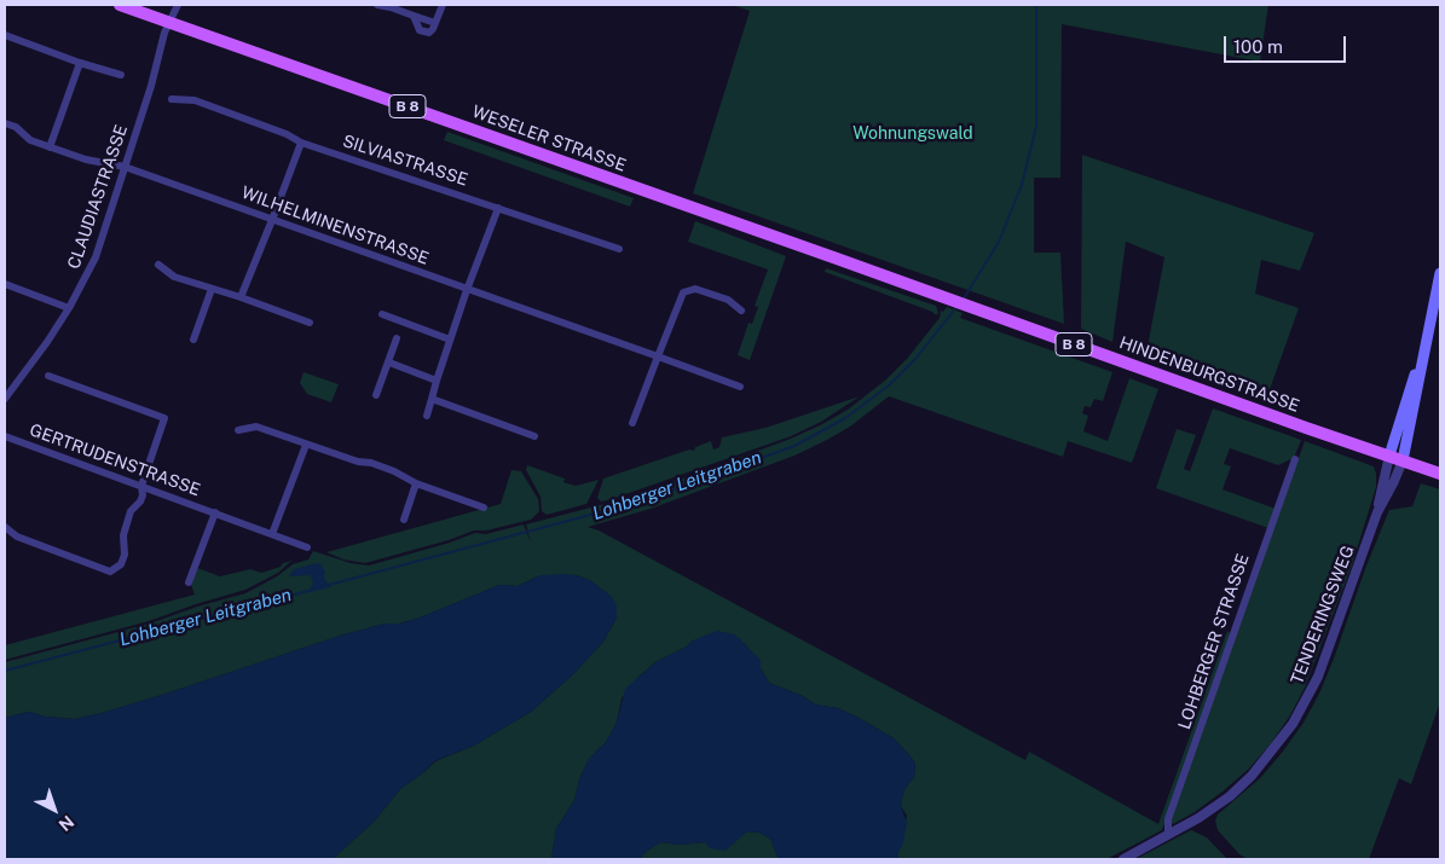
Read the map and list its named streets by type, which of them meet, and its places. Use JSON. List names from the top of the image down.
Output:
{
  "streets": {
    "main road": ["B 8", "WESELER STRASSE", "HINDENBURGSTRASSE"],
    "street": [
      "SILVIASTRASSE",
      "CLAUDIASTRASSE",
      "WILHELMINENSTRASSE",
      "GERTRUDENSTRASSE",
      "TENDERINGSWEG",
      "LOHBERGER STRASSE"
    ]
  },
  "crossings": [
    ["WESELER STRASSE", "CLAUDIASTRASSE"],
    ["WESELER STRASSE", "HINDENBURGSTRASSE"],
    ["CLAUDIASTRASSE", "WILHELMINENSTRASSE"],
    ["HINDENBURGSTRASSE", "TENDERINGSWEG"],
    ["TENDERINGSWEG", "LOHBERGER STRASSE"]
  ],
  "water": ["Lohberger Leitgraben"],
  "parks": ["Wohnungswald"],
  "scale_bar": "100 m",
  "north": "bottom right"
}
